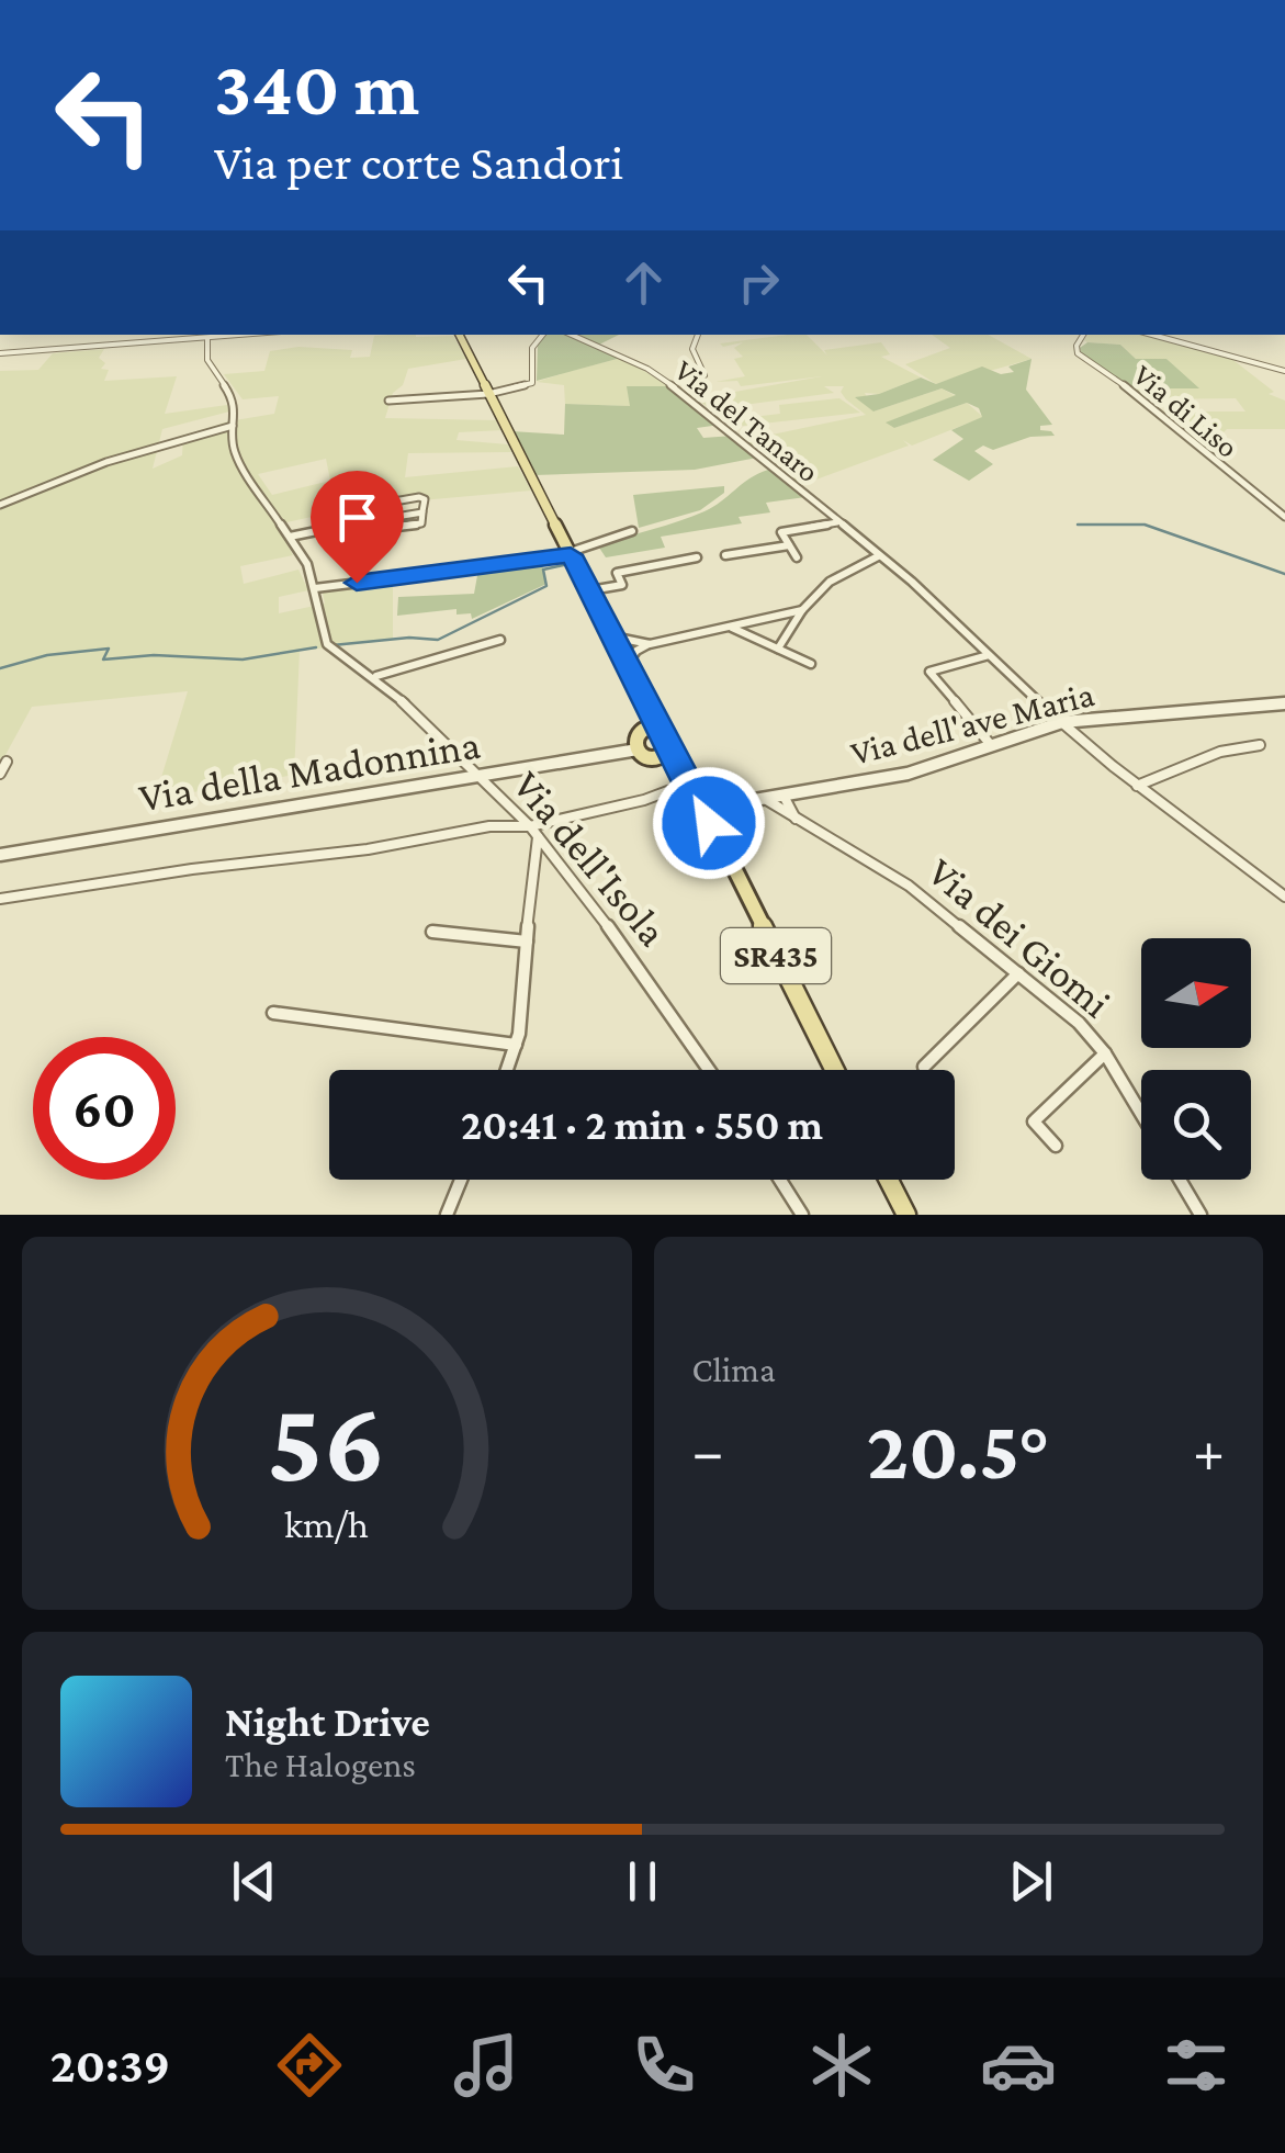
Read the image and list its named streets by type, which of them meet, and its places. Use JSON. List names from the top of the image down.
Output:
{
  "streets": {
    "main road": ["SR435"],
    "street": [
      "Via di Liso",
      "Via del Tanaro",
      "Via dell'ave Maria",
      "Via della Madonnina",
      "Via dell'Isola",
      "Via dei Giomi"
    ]
  },
  "crossings": [
    ["Via del Tanaro", "Via dell'ave Maria"],
    ["Via dell'ave Maria", "Via dei Giomi"],
    ["Via della Madonnina", "Via dell'Isola"],
    ["Via della Madonnina", "SR435"]
  ],
  "north": "right",
  "page": {
    "turn": ["340 m", "Via per corte Sandori"],
    "limit": "60",
    "trip": "20:41 · 2 min · 550 m",
    "tile": "Clima",
    "heat": ["−", "20.5°", "+"],
    "song": ["Night Drive", "The Halogens"],
    "tabs": "20:39",
    "gauge": ["56", "km/h"]
  }
}
